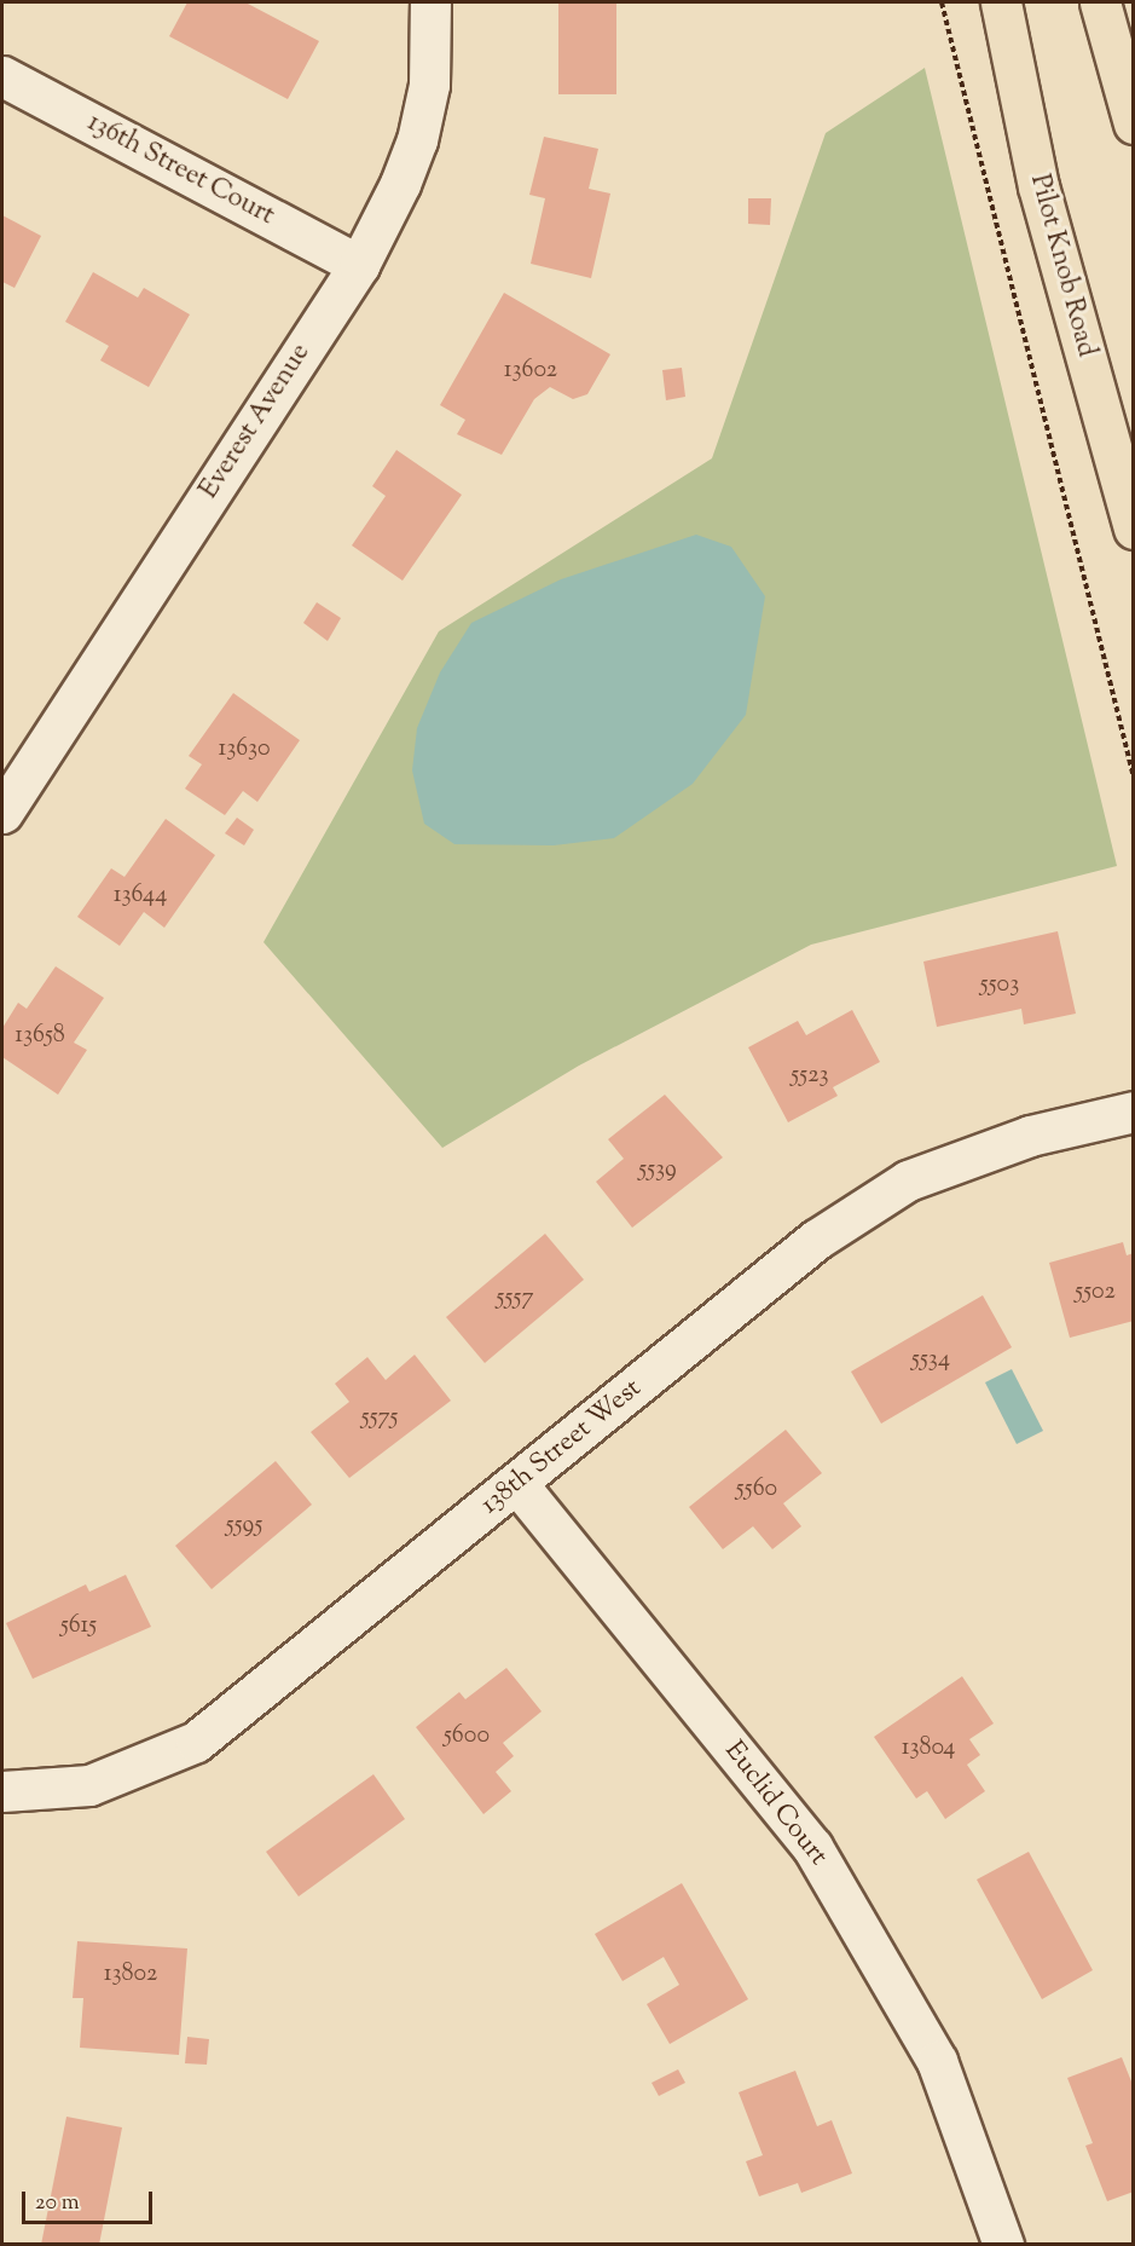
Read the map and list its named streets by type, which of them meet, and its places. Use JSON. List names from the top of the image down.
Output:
{
  "streets": {
    "main road": ["Pilot Knob Road"],
    "street": [
      "136th Street Court",
      "Everest Avenue",
      "138th Street West",
      "Euclid Court"
    ]
  },
  "crossings": [
    ["136th Street Court", "Everest Avenue"],
    ["138th Street West", "Euclid Court"]
  ],
  "house_numbers": [
    "13602",
    "13630",
    "13644",
    "5503",
    "13658",
    "5523",
    "5539",
    "5502",
    "5557",
    "5534",
    "5575",
    "5560",
    "5595",
    "5615",
    "5600",
    "13804",
    "13802"
  ],
  "scale_bar": "20 m"
}
